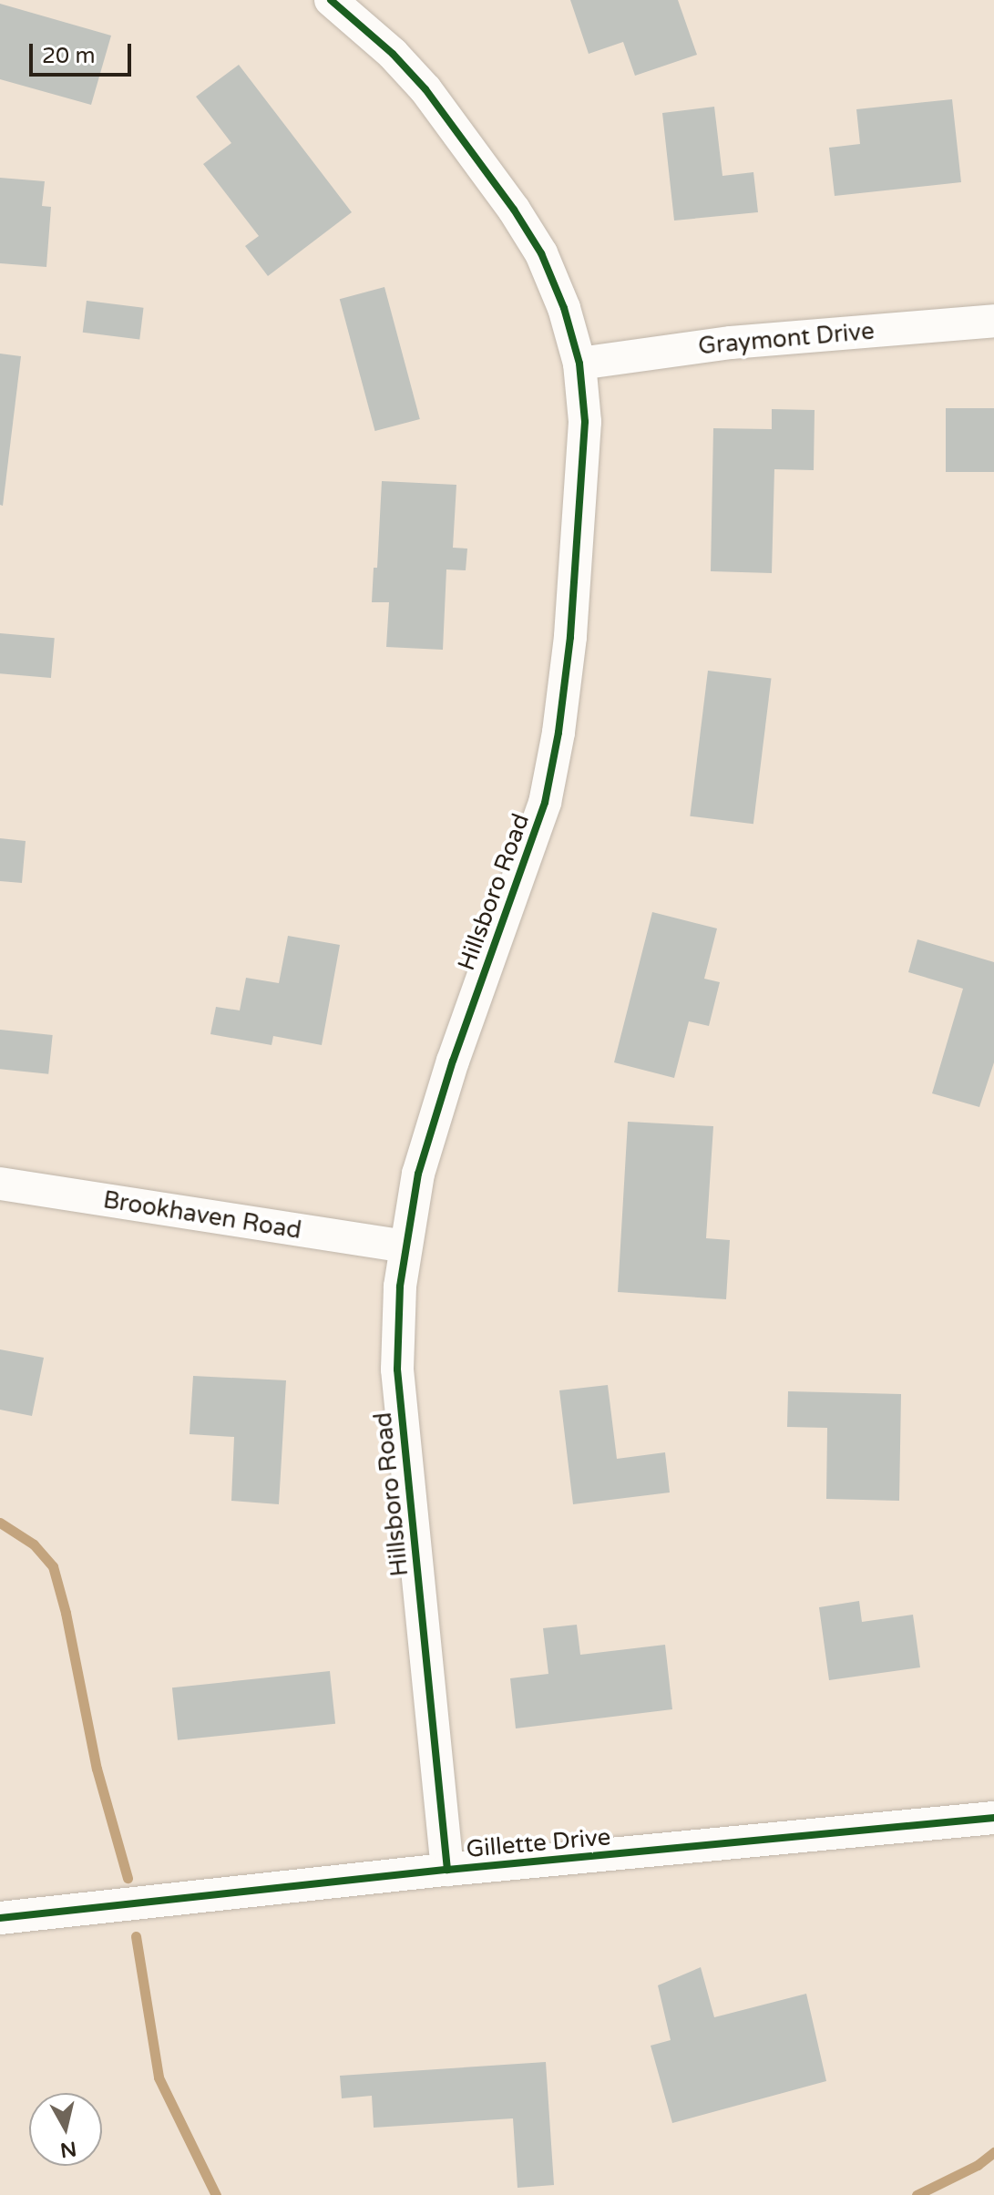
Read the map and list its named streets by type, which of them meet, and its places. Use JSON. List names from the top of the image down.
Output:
{
  "streets": {
    "street": [
      "Graymont Drive",
      "Hillsboro Road",
      "Brookhaven Road",
      "Gillette Drive"
    ]
  },
  "crossings": [
    ["Graymont Drive", "Hillsboro Road"],
    ["Hillsboro Road", "Brookhaven Road"],
    ["Hillsboro Road", "Gillette Drive"]
  ],
  "scale_bar": "20 m",
  "north": "bottom"
}
